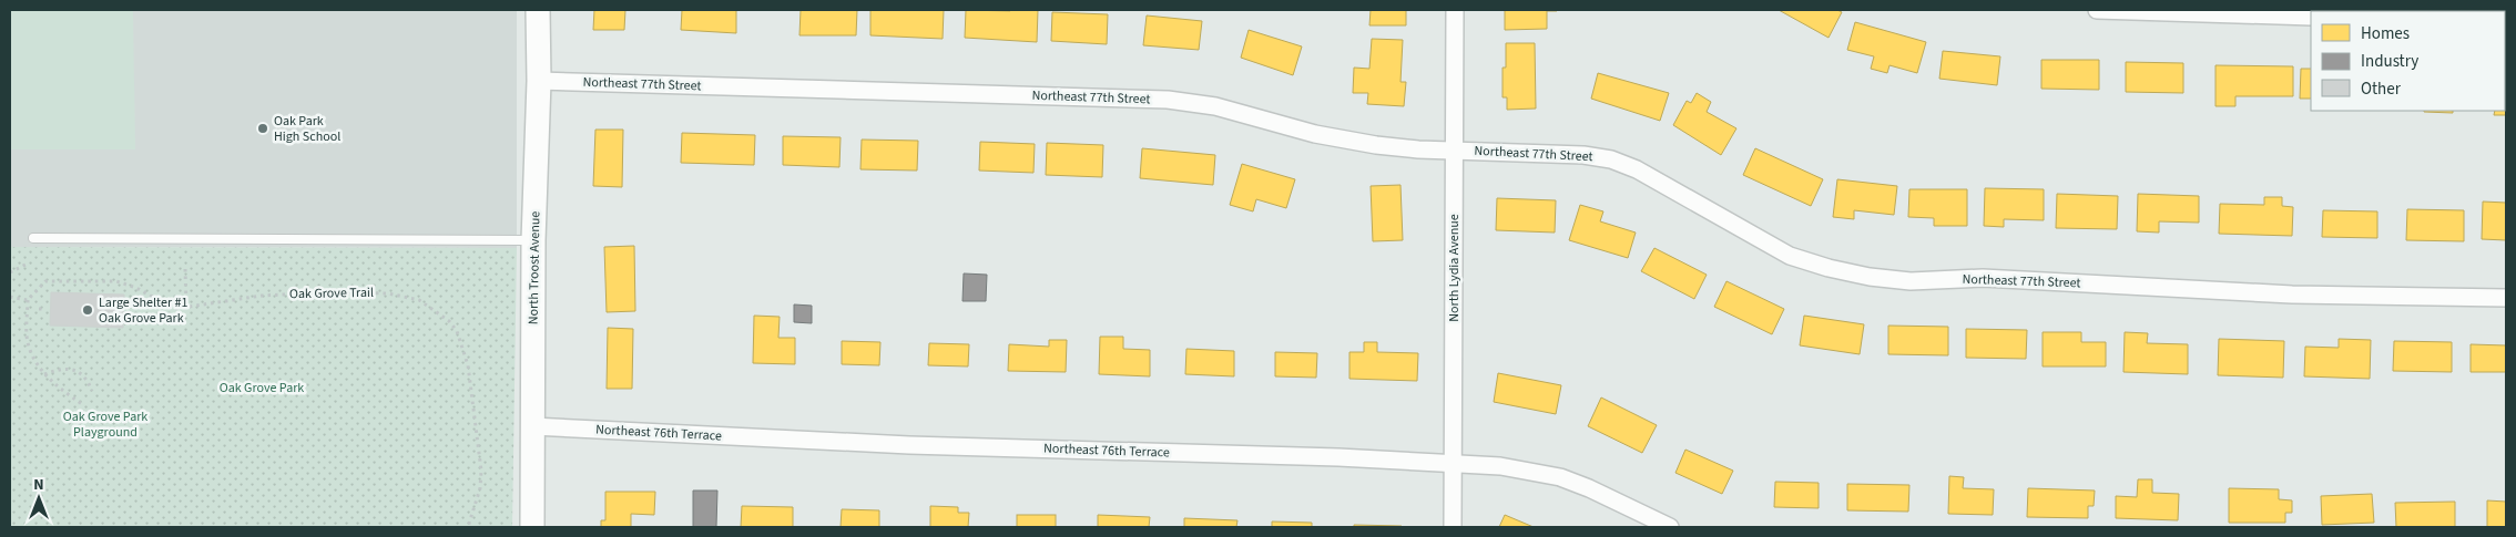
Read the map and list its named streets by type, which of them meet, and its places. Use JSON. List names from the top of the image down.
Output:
{
  "streets": {
    "street": [
      "Northeast 77th Street",
      "North Troost Avenue",
      "North Lydia Avenue",
      "Northeast 76th Terrace"
    ],
    "path": ["Oak Grove Trail"]
  },
  "crossings": [
    ["Northeast 77th Street", "North Troost Avenue"],
    ["Northeast 77th Street", "North Lydia Avenue"],
    ["North Troost Avenue", "Northeast 76th Terrace"],
    ["North Lydia Avenue", "Northeast 76th Terrace"]
  ],
  "parks": ["Oak Grove Park", "Oak Grove Park Playground"],
  "places": ["Oak Park High School", "Large Shelter #1 Oak Grove Park"],
  "legend": ["Homes", "Industry", "Other"],
  "north": "top"
}
